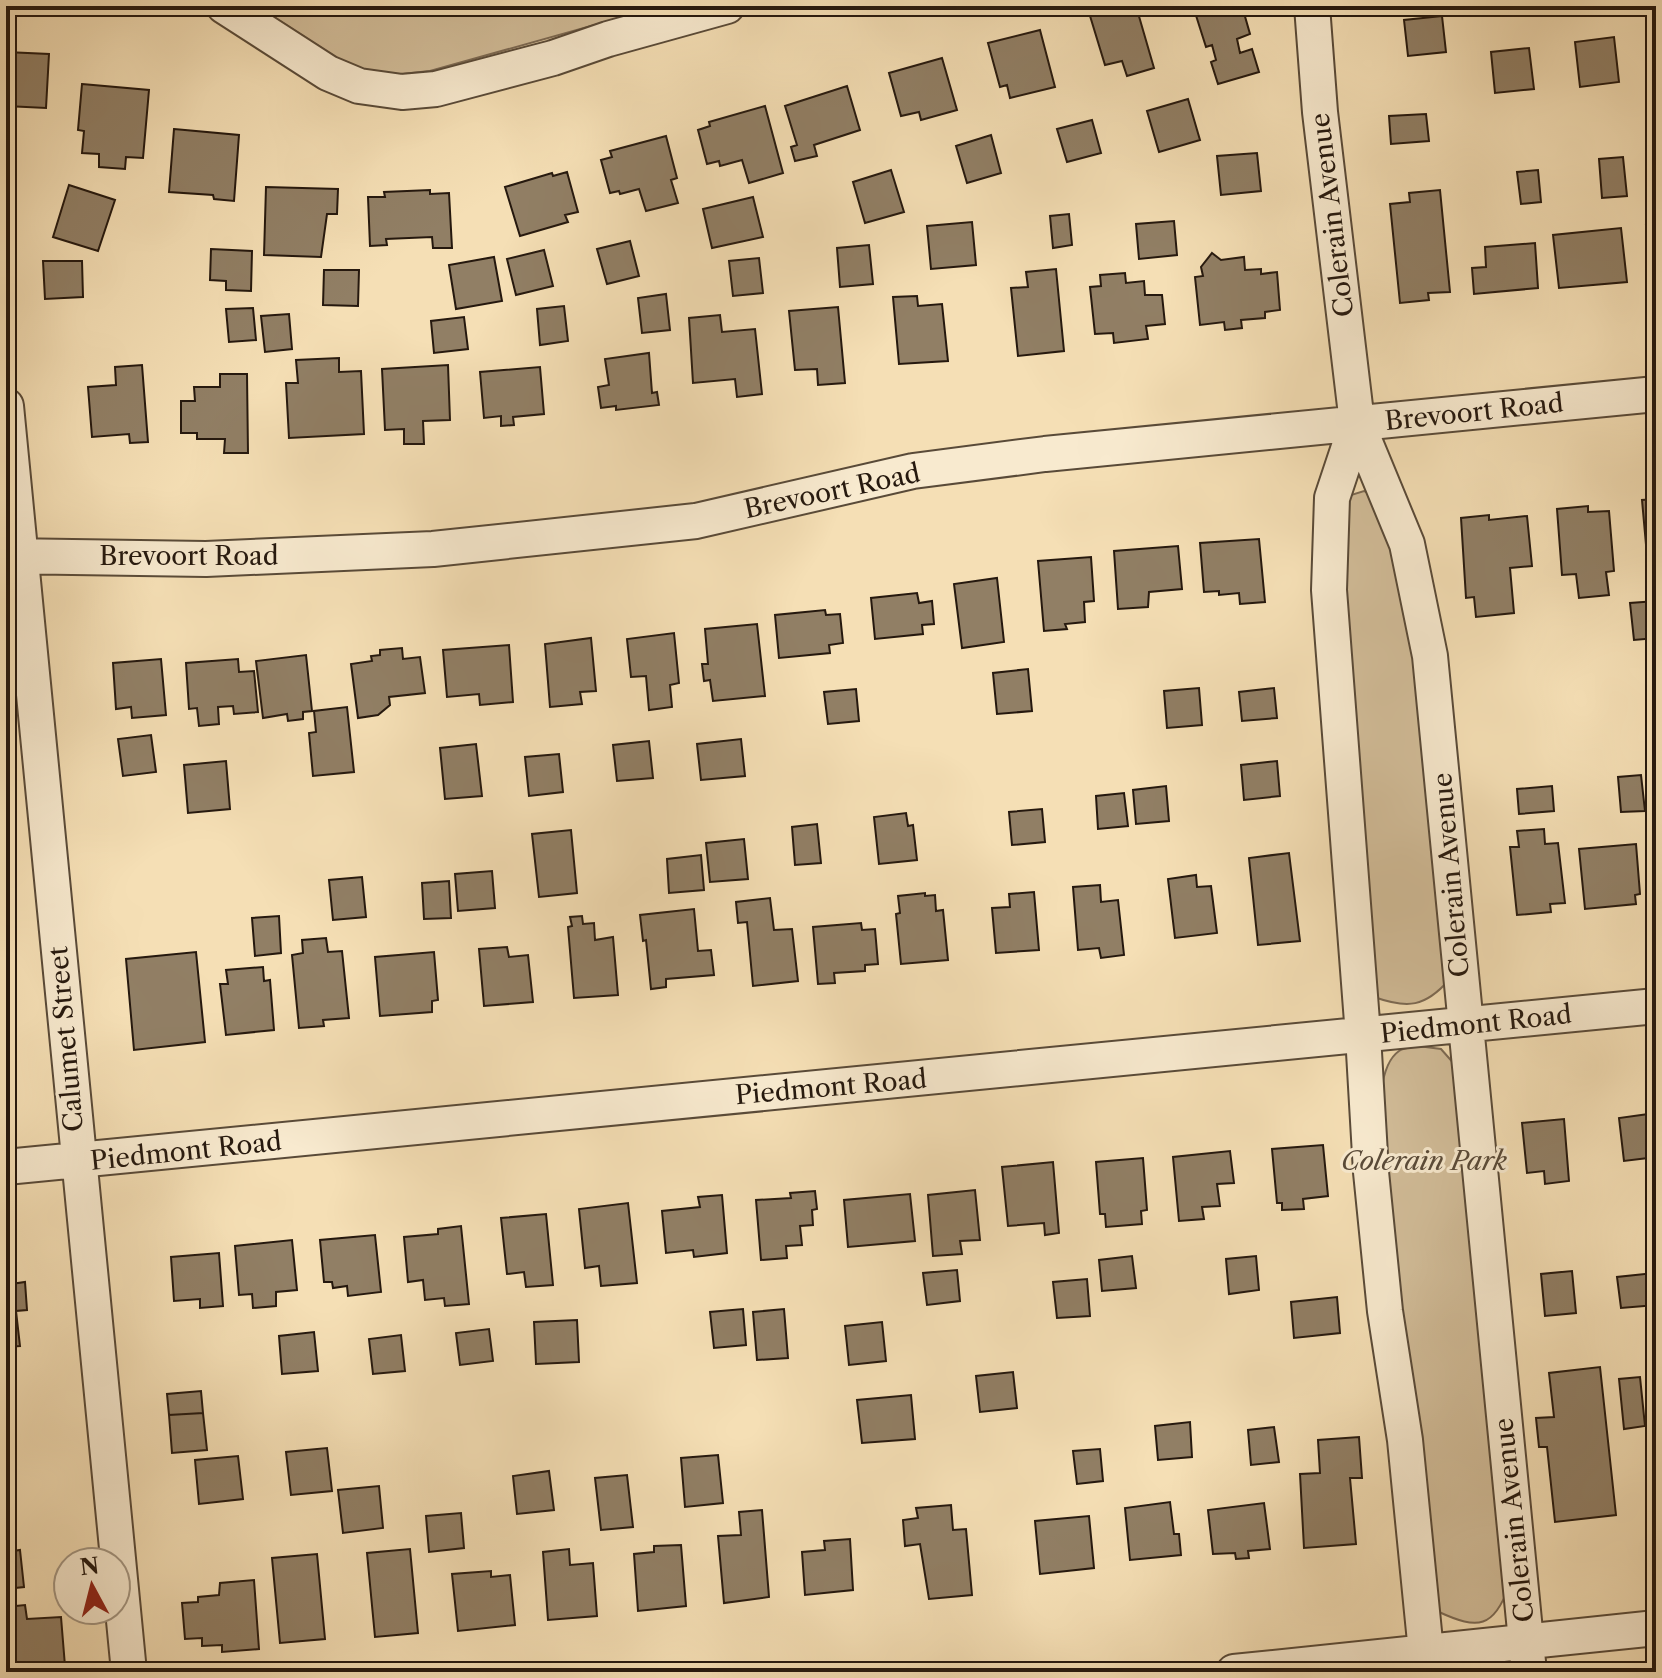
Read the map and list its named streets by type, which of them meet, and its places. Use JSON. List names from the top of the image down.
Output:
{
  "streets": {
    "street": [
      "Colerain Avenue",
      "Brevoort Road",
      "Piedmont Road",
      "Calumet Street"
    ]
  },
  "crossings": [
    ["Colerain Avenue", "Brevoort Road"],
    ["Colerain Avenue", "Piedmont Road"],
    ["Brevoort Road", "Calumet Street"],
    ["Piedmont Road", "Calumet Street"]
  ],
  "parks": ["Colerain Park"],
  "north": "top"
}
